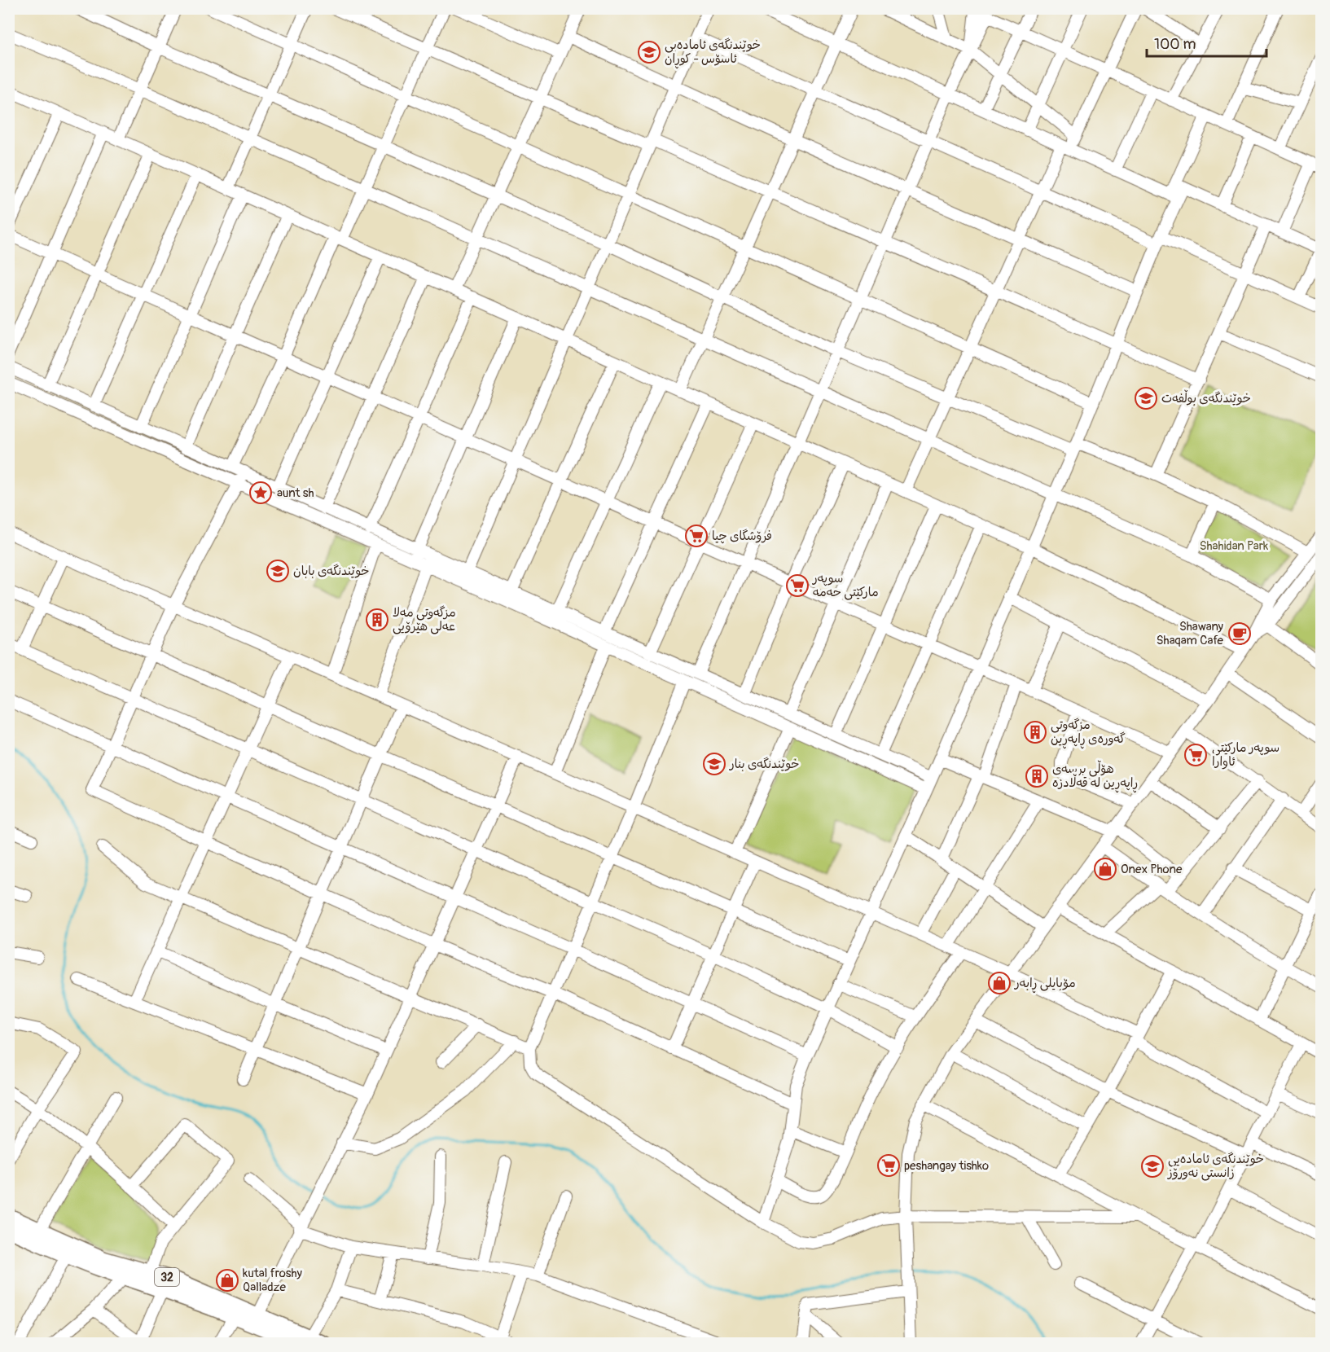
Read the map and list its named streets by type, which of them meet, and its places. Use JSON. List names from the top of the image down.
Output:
{
  "streets": {
    "main road": ["32"]
  },
  "parks": ["Shahidan Park"],
  "places": {
    "school or university": [
      "خوێندنگەی ئامادەیی ئاسۆس - کوڕان",
      "خوێندنگەی بوڵفەت",
      "خوێندنگەی بابان",
      "خوێندنگەی بنار",
      "خوێندنگەی ئامادەیی زانستی نەورۆز"
    ],
    "place": ["aunt sh"],
    "supermarket": [
      "فرۆشگای چیا",
      "سوپەر مارکێتی حەمە",
      "سوپەر مارکێتی ئاوارا",
      "peshangay tishko"
    ],
    "building": ["مزگەوتی مەلا عەلی هێرۆیی", "مزگەوتی گەورەی ڕاپەڕین", "هۆڵی پرسەی ڕاپەڕین لە قەڵادزە"],
    "cafe": ["Shawany Shaqam Cafe"],
    "shop": ["Onex Phone", "مۆبایلی ڕابەر", "kutal froshy Qalladze"]
  },
  "scale_bar": "100 m"
}
